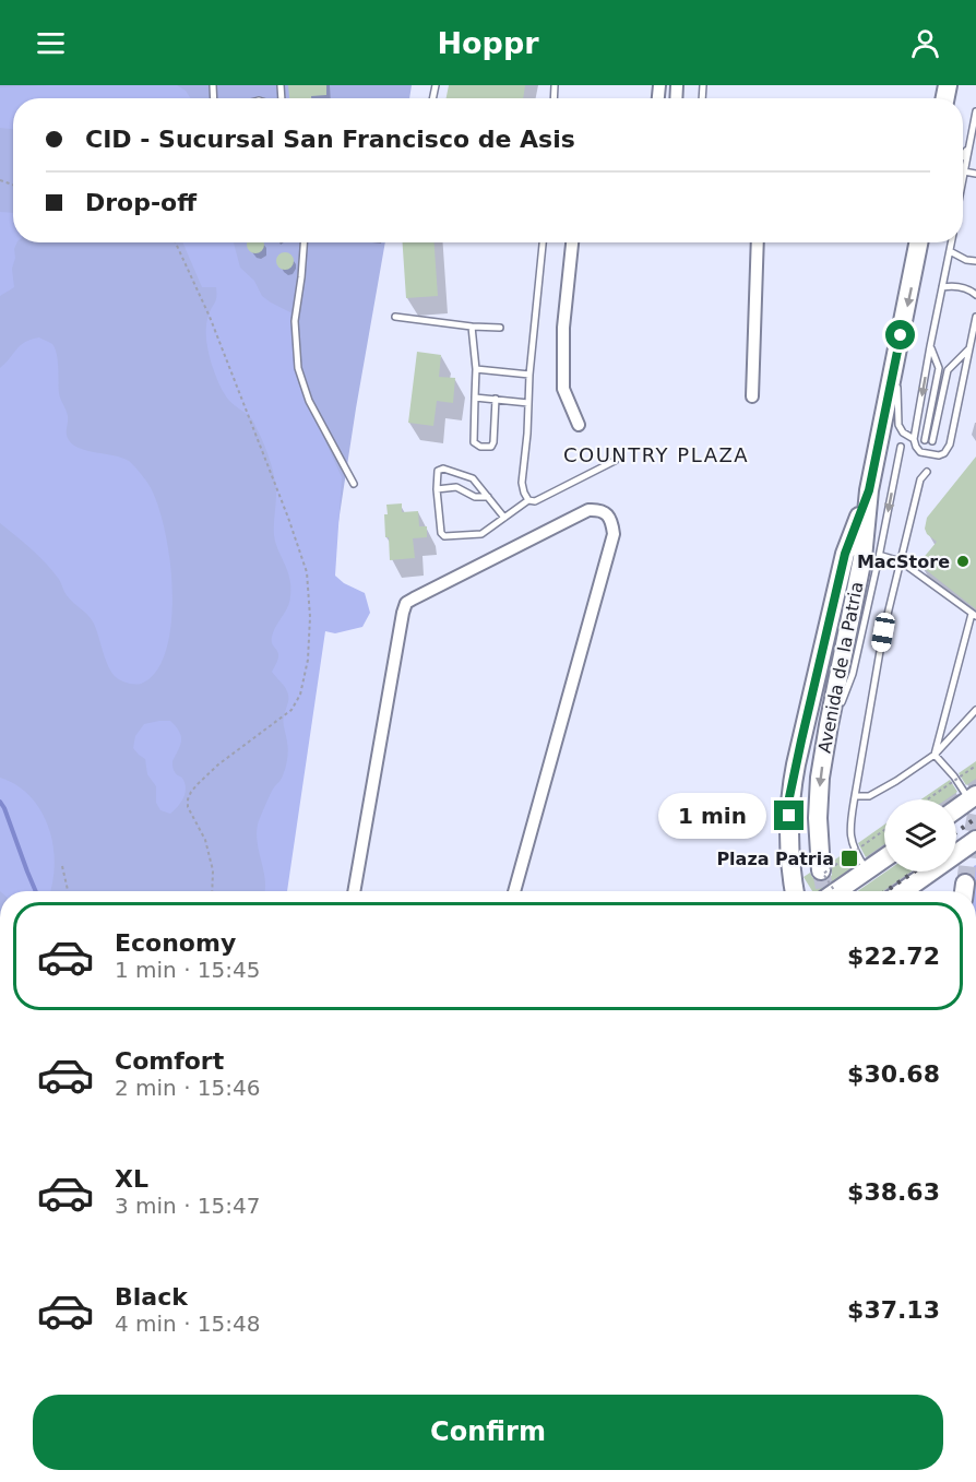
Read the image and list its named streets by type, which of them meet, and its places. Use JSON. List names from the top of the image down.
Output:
{
  "streets": {
    "main road": ["Avenida de la Patria"]
  },
  "districts": ["COUNTRY PLAZA"],
  "places": {
    "other": ["MacStore"],
    "transit": ["Plaza Patria"]
  },
  "page": {
    "header": "Hoppr",
    "banner": ["CID - Sucursal San Francisco de Asis", "Drop-off"],
    "bubble": "1 min",
    "list": [
      {
        "name": "Economy",
        "note": "1 min · 15:45",
        "value": "$22.72"
      },
      {
        "name": "Comfort",
        "note": "2 min · 15:46",
        "value": "$30.68"
      },
      {
        "name": "XL",
        "note": "3 min · 15:47",
        "value": "$38.63"
      },
      {
        "name": "Black",
        "note": "4 min · 15:48",
        "value": "$37.13"
      }
    ],
    "buttons": "Confirm"
  }
}
